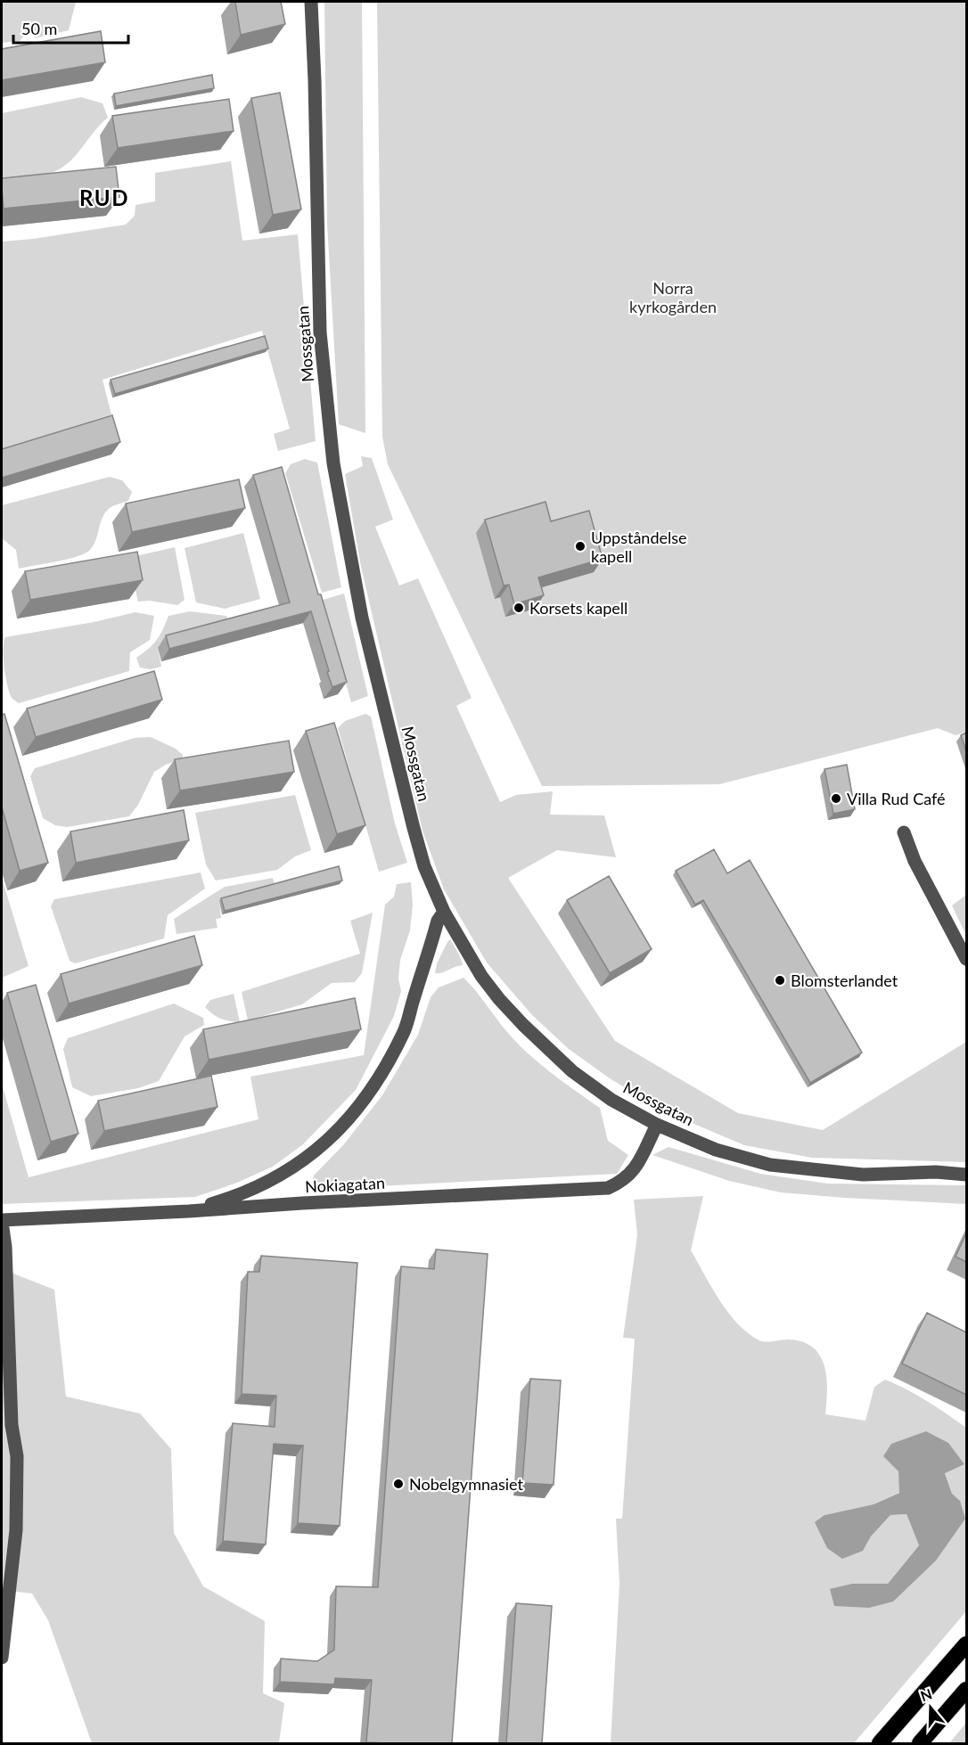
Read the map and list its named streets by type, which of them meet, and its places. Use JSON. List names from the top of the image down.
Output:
{
  "streets": {
    "street": ["Mossgatan", "Nokiagatan"]
  },
  "crossings": [
    ["Mossgatan", "Nokiagatan"]
  ],
  "districts": ["RUD"],
  "parks": ["Norra kyrkogården"],
  "places": [
    "Uppståndelse kapell",
    "Korsets kapell",
    "Villa Rud Café",
    "Blomsterlandet",
    "Nobelgymnasiet"
  ],
  "scale_bar": "50 m",
  "north": "top"
}
